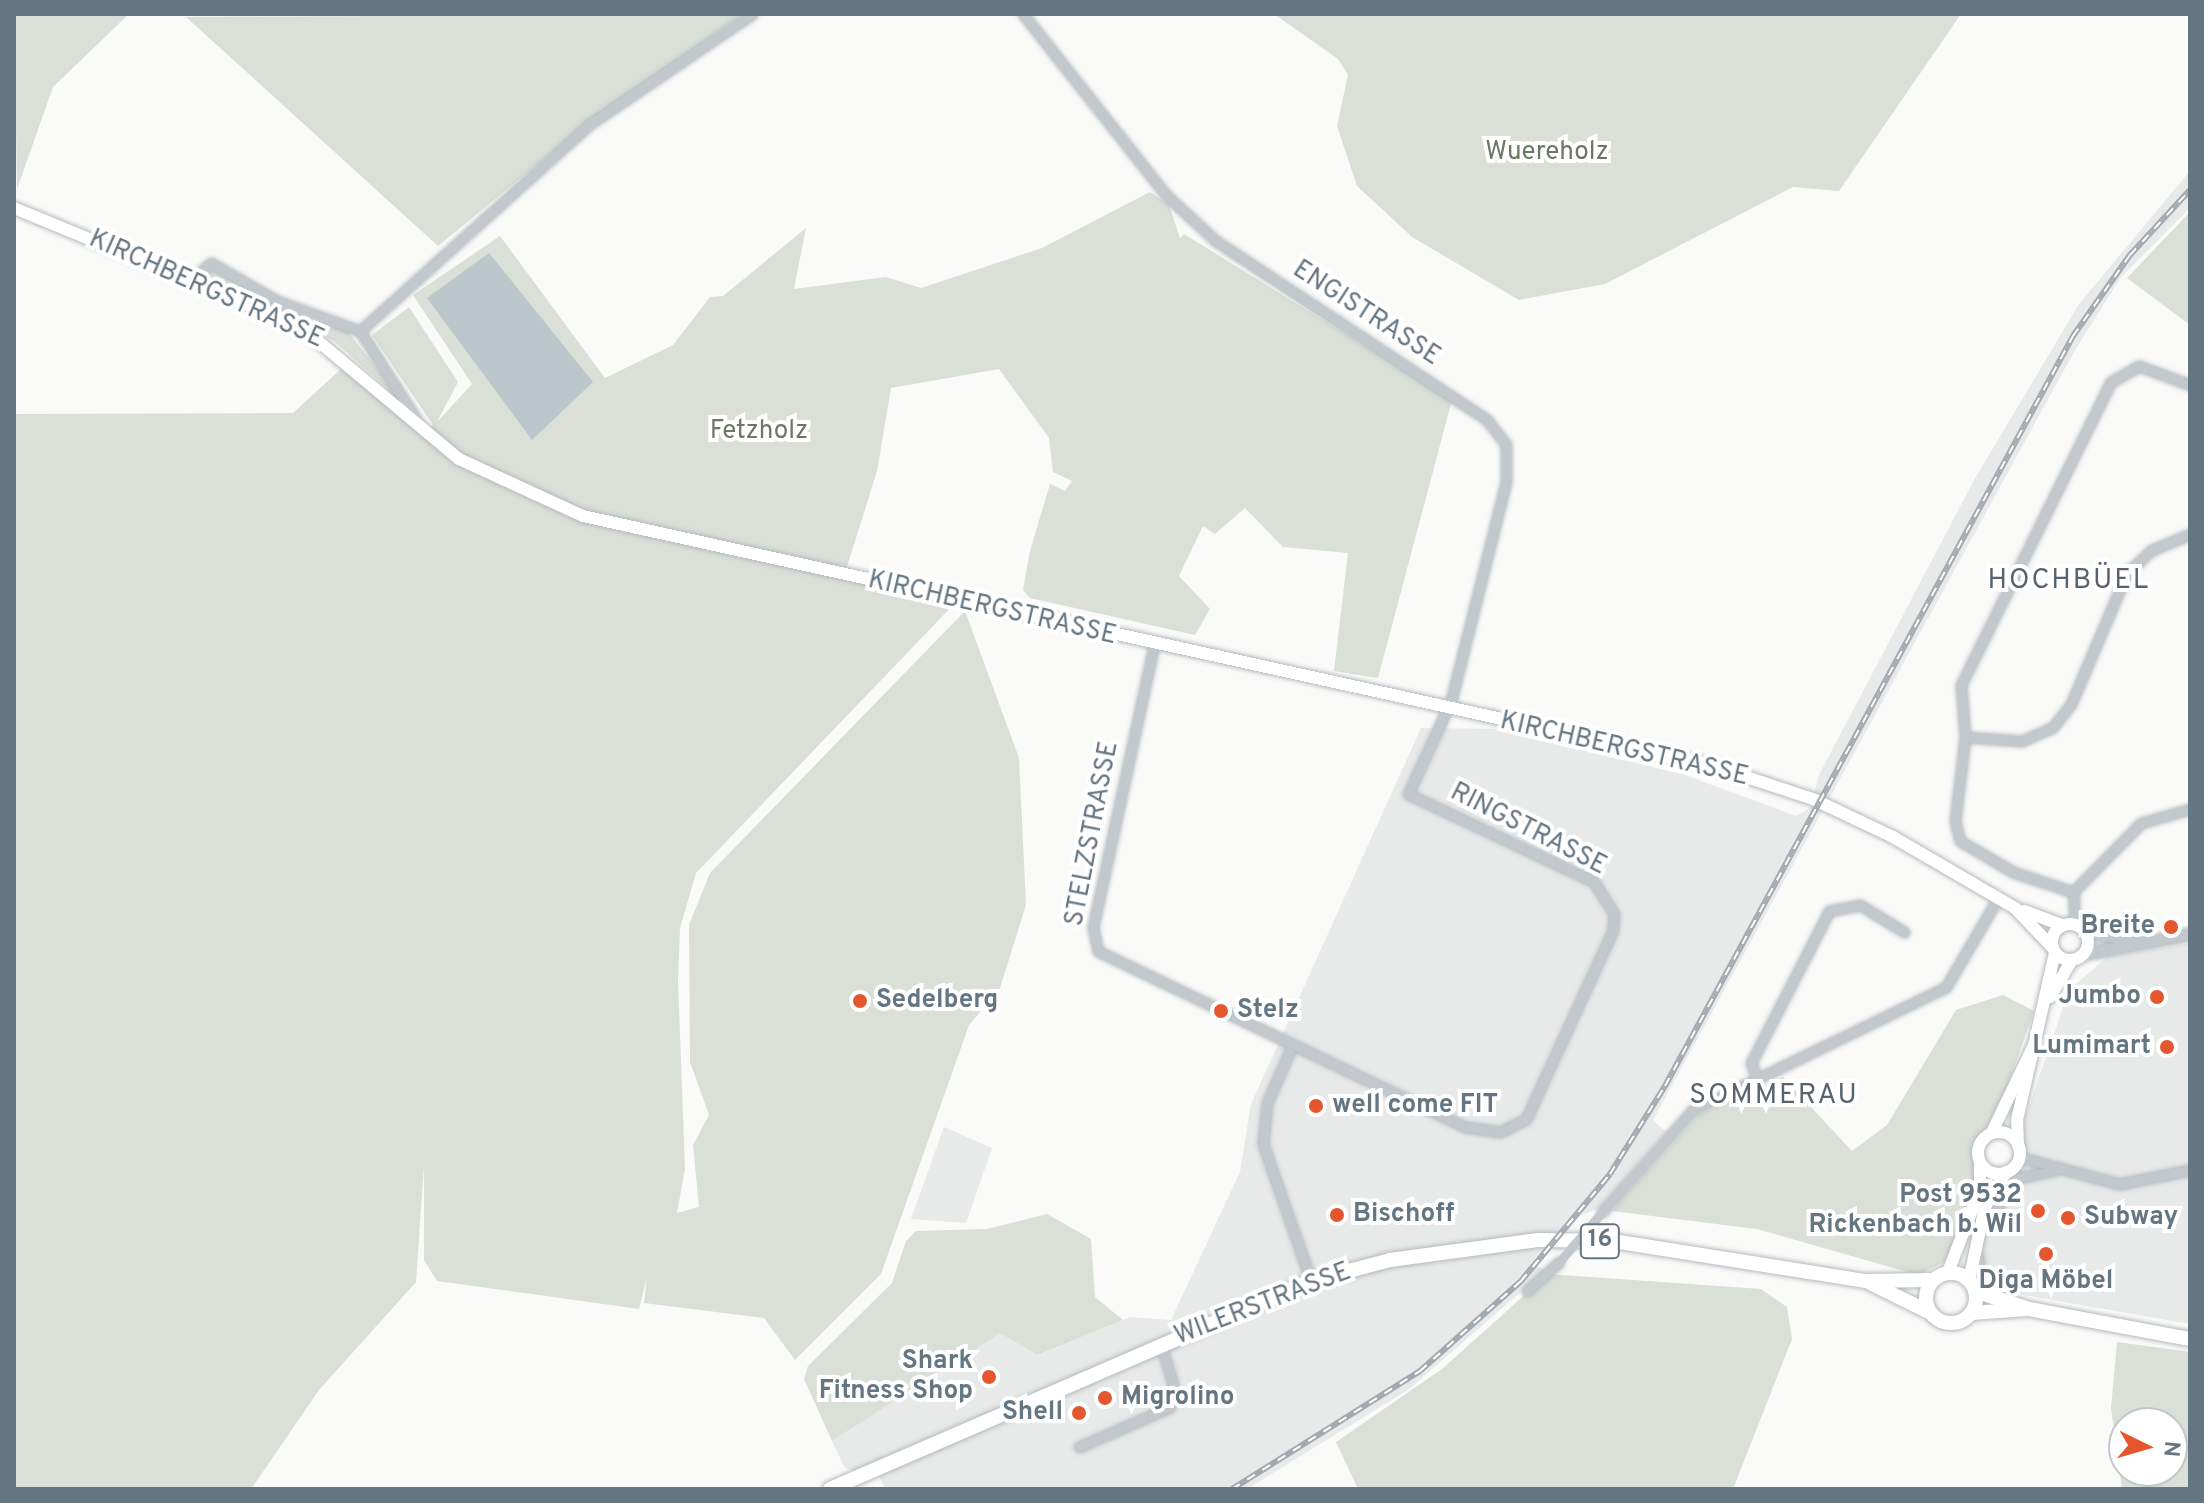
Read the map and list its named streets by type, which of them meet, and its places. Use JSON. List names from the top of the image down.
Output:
{
  "streets": {
    "main road": ["KIRCHBERGSTRASSE", "16", "WILERSTRASSE"],
    "street": ["ENGISTRASSE", "RINGSTRASSE", "STELZSTRASSE"]
  },
  "crossings": [
    ["KIRCHBERGSTRASSE", "ENGISTRASSE"],
    ["KIRCHBERGSTRASSE", "RINGSTRASSE"],
    ["KIRCHBERGSTRASSE", "STELZSTRASSE"],
    ["ENGISTRASSE", "RINGSTRASSE"],
    ["RINGSTRASSE", "STELZSTRASSE"]
  ],
  "districts": ["HOCHBÜEL", "SOMMERAU"],
  "parks": ["Wuereholz", "Fetzholz"],
  "places": [
    "Breite",
    "Jumbo",
    "Sedelberg",
    "Stelz",
    "Lumimart",
    "well come FIT",
    "Post 9532 Rickenbach b. Wil",
    "Bischoff",
    "Subway",
    "Diga Möbel",
    "Shark Fitness Shop",
    "Migrolino",
    "Shell"
  ],
  "north": "right"
}
